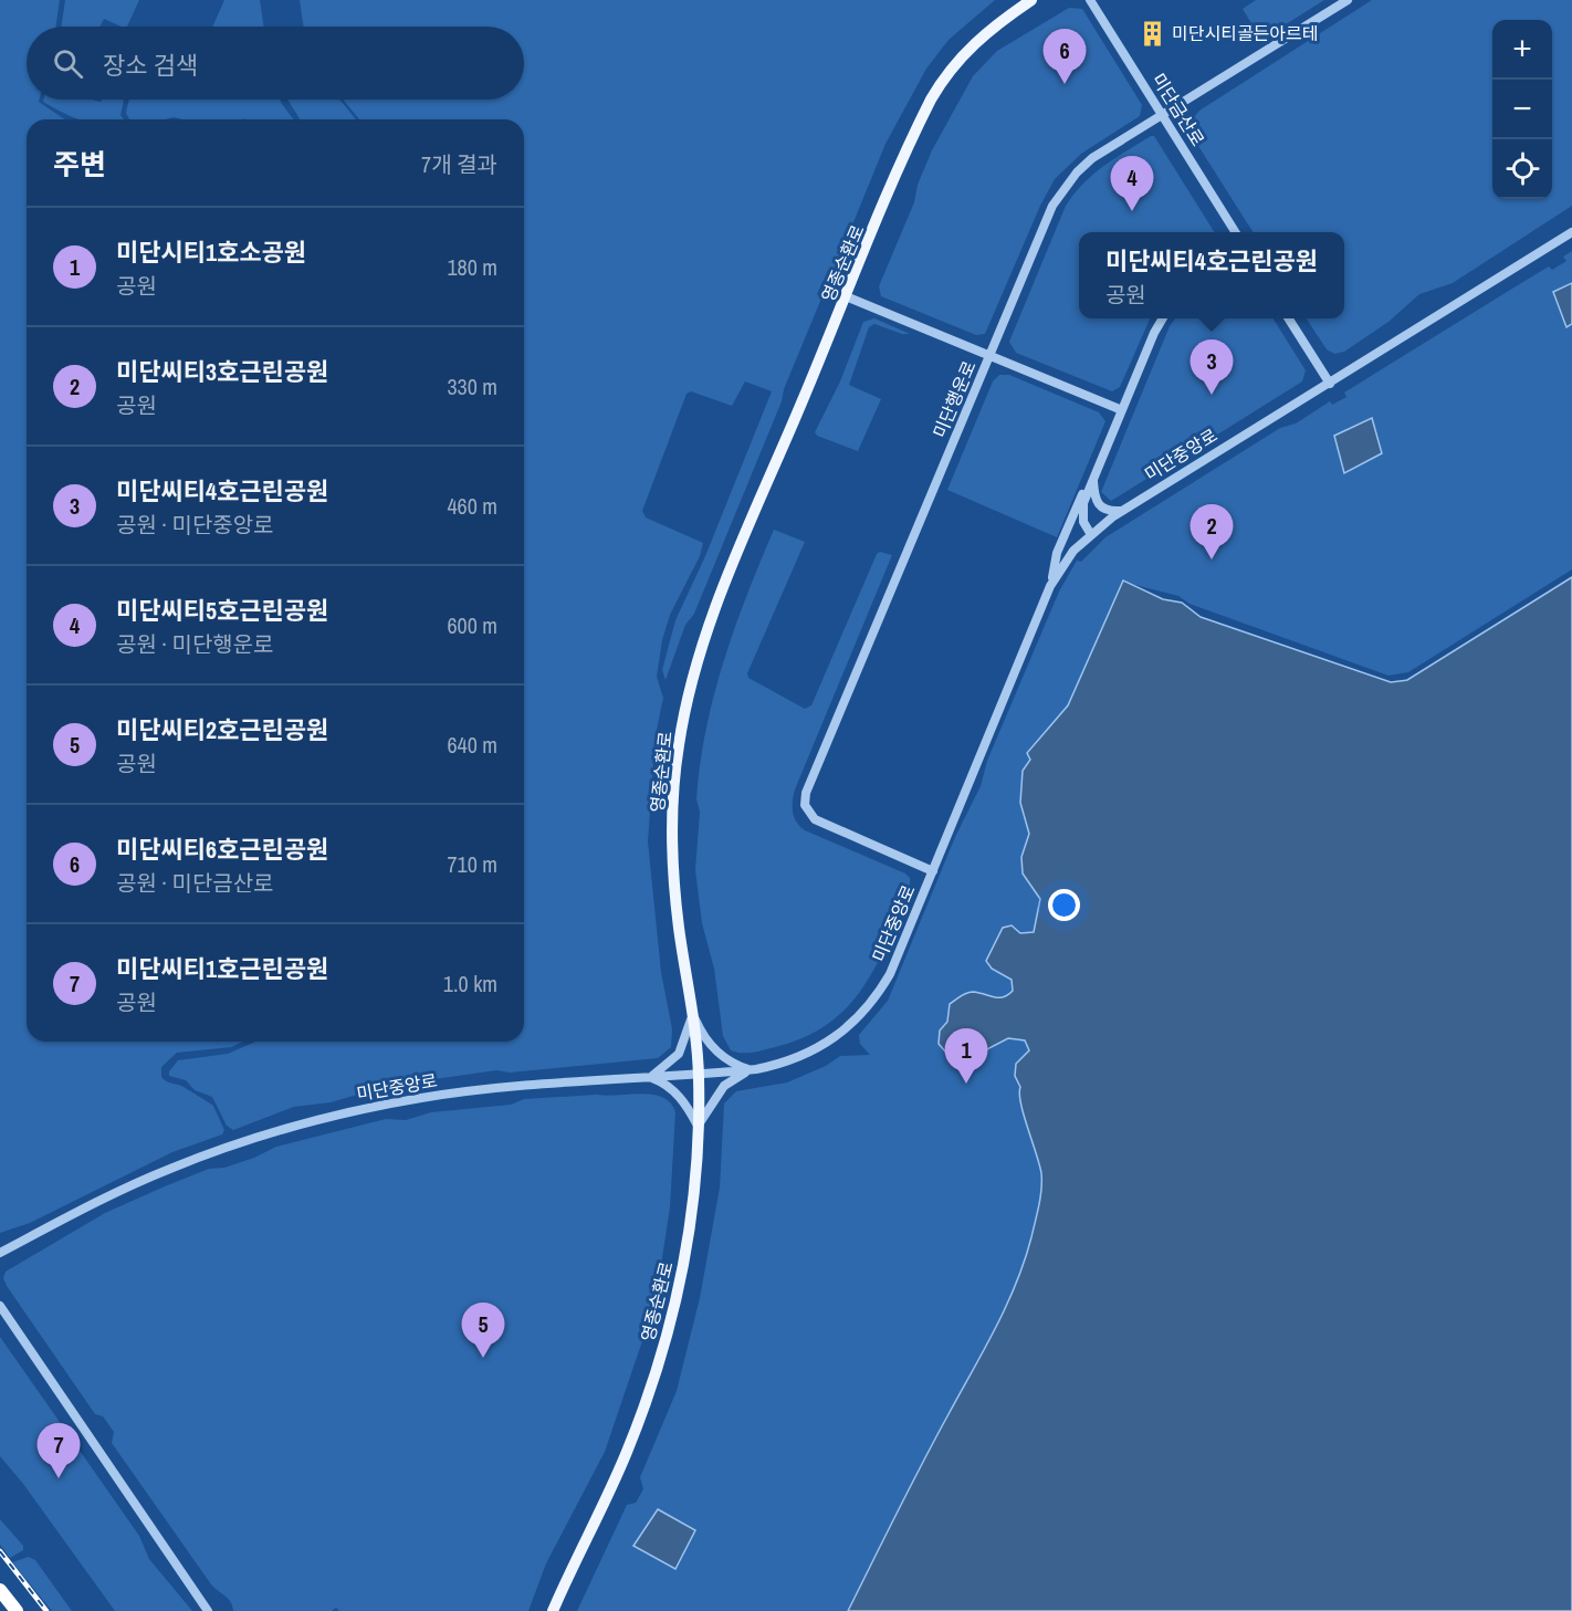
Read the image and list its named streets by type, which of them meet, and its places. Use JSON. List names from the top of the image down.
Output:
{
  "streets": {
    "main road": ["영종순환로"],
    "street": ["미단금산로", "미단행운로", "미단중앙로"]
  },
  "crossings": [
    ["미단금산로", "미단행운로"],
    ["영종순환로", "미단중앙로"],
    ["미단행운로", "미단중앙로"]
  ],
  "places": {
    "building": ["미단시티골든아르테"]
  },
  "page": {
    "map_buttons": ["+", "−"],
    "search": "장소 검색",
    "pins": [
      "6",
      "4",
      "3",
      "2",
      "1",
      "5",
      "7"
    ],
    "heading": ["주변", "7개 결과"],
    "list": [
      {
        "mark": "1",
        "name": "미단시티1호소공원",
        "note": "공원",
        "value": "180 m"
      },
      {
        "mark": "2",
        "name": "미단씨티3호근린공원",
        "note": "공원",
        "value": "330 m"
      },
      {
        "mark": "3",
        "name": "미단씨티4호근린공원",
        "note": "공원 · 미단중앙로",
        "value": "460 m"
      },
      {
        "mark": "4",
        "name": "미단씨티5호근린공원",
        "note": "공원 · 미단행운로",
        "value": "600 m"
      },
      {
        "mark": "5",
        "name": "미단씨티2호근린공원",
        "note": "공원",
        "value": "640 m"
      },
      {
        "mark": "6",
        "name": "미단씨티6호근린공원",
        "note": "공원 · 미단금산로",
        "value": "710 m"
      },
      {
        "mark": "7",
        "name": "미단씨티1호근린공원",
        "note": "공원",
        "value": "1.0 km"
      }
    ],
    "popup": ["미단씨티4호근린공원", "공원"]
  }
}
